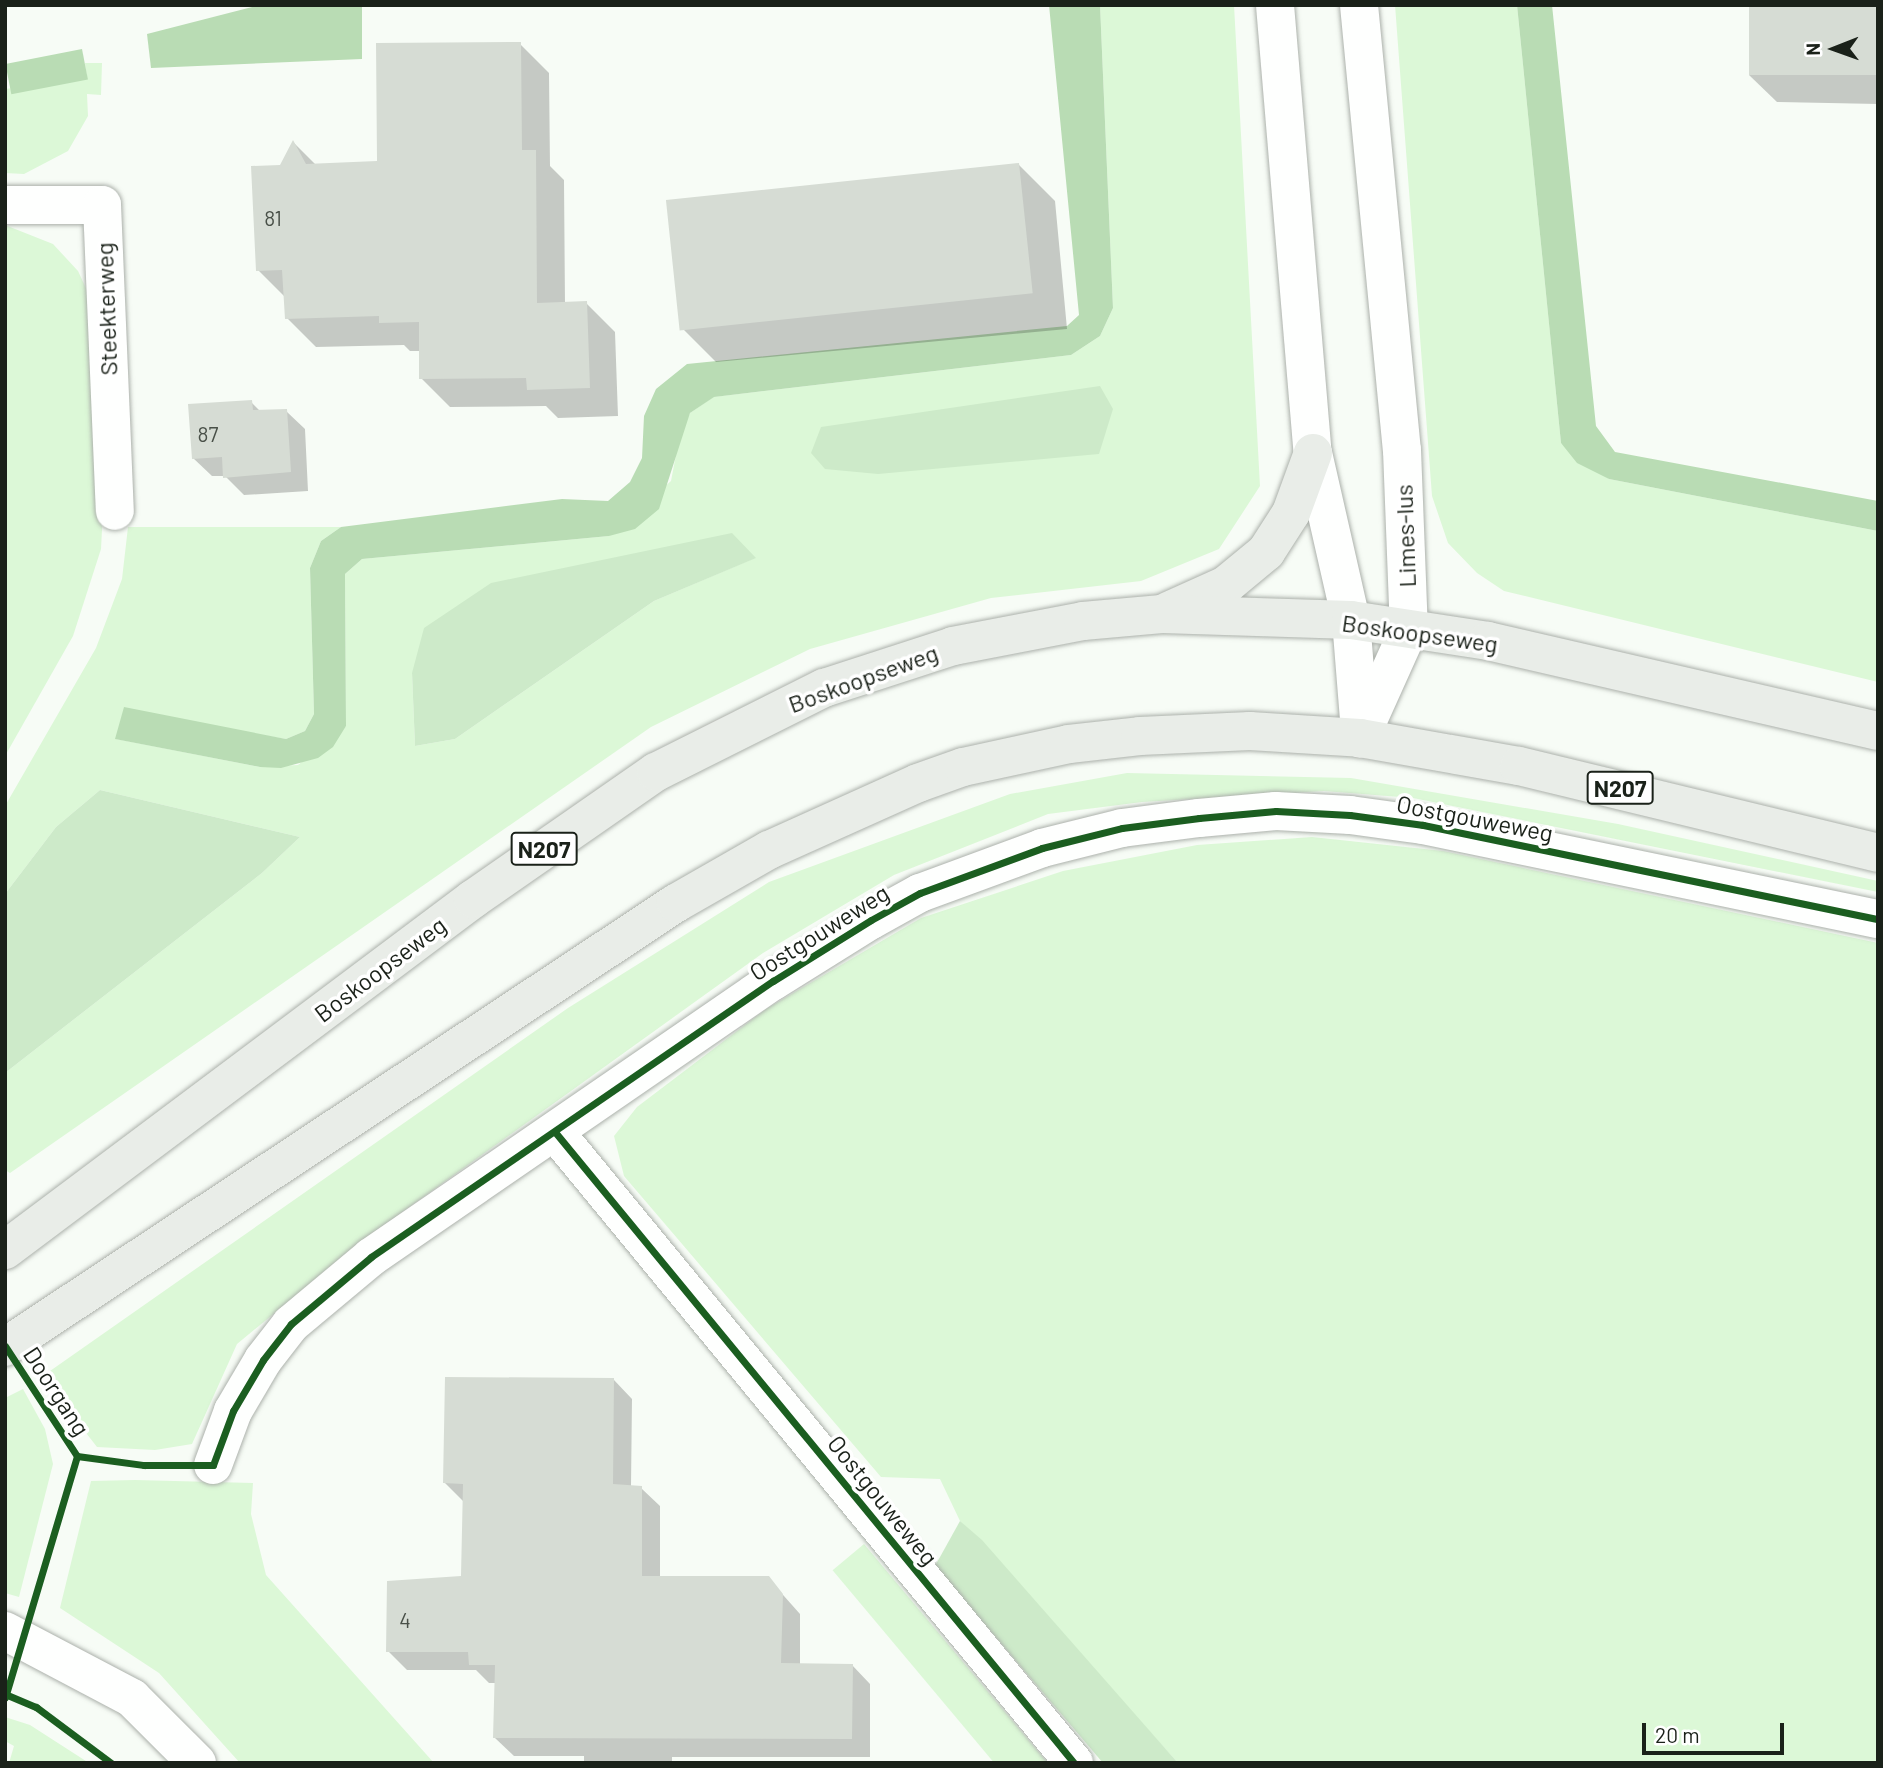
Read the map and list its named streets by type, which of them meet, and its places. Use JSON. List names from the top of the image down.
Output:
{
  "streets": {
    "main road": ["Boskoopseweg", "N207"],
    "street": ["Steekterweg", "Limes-lus", "Oostgouweweg"],
    "cycle path": ["Doorgang"]
  },
  "crossings": [
    ["Limes-lus", "Boskoopseweg"],
    ["Limes-lus", "N207"]
  ],
  "house_numbers": ["81", "87", "4"],
  "scale_bar": "20 m",
  "north": "left"
}
